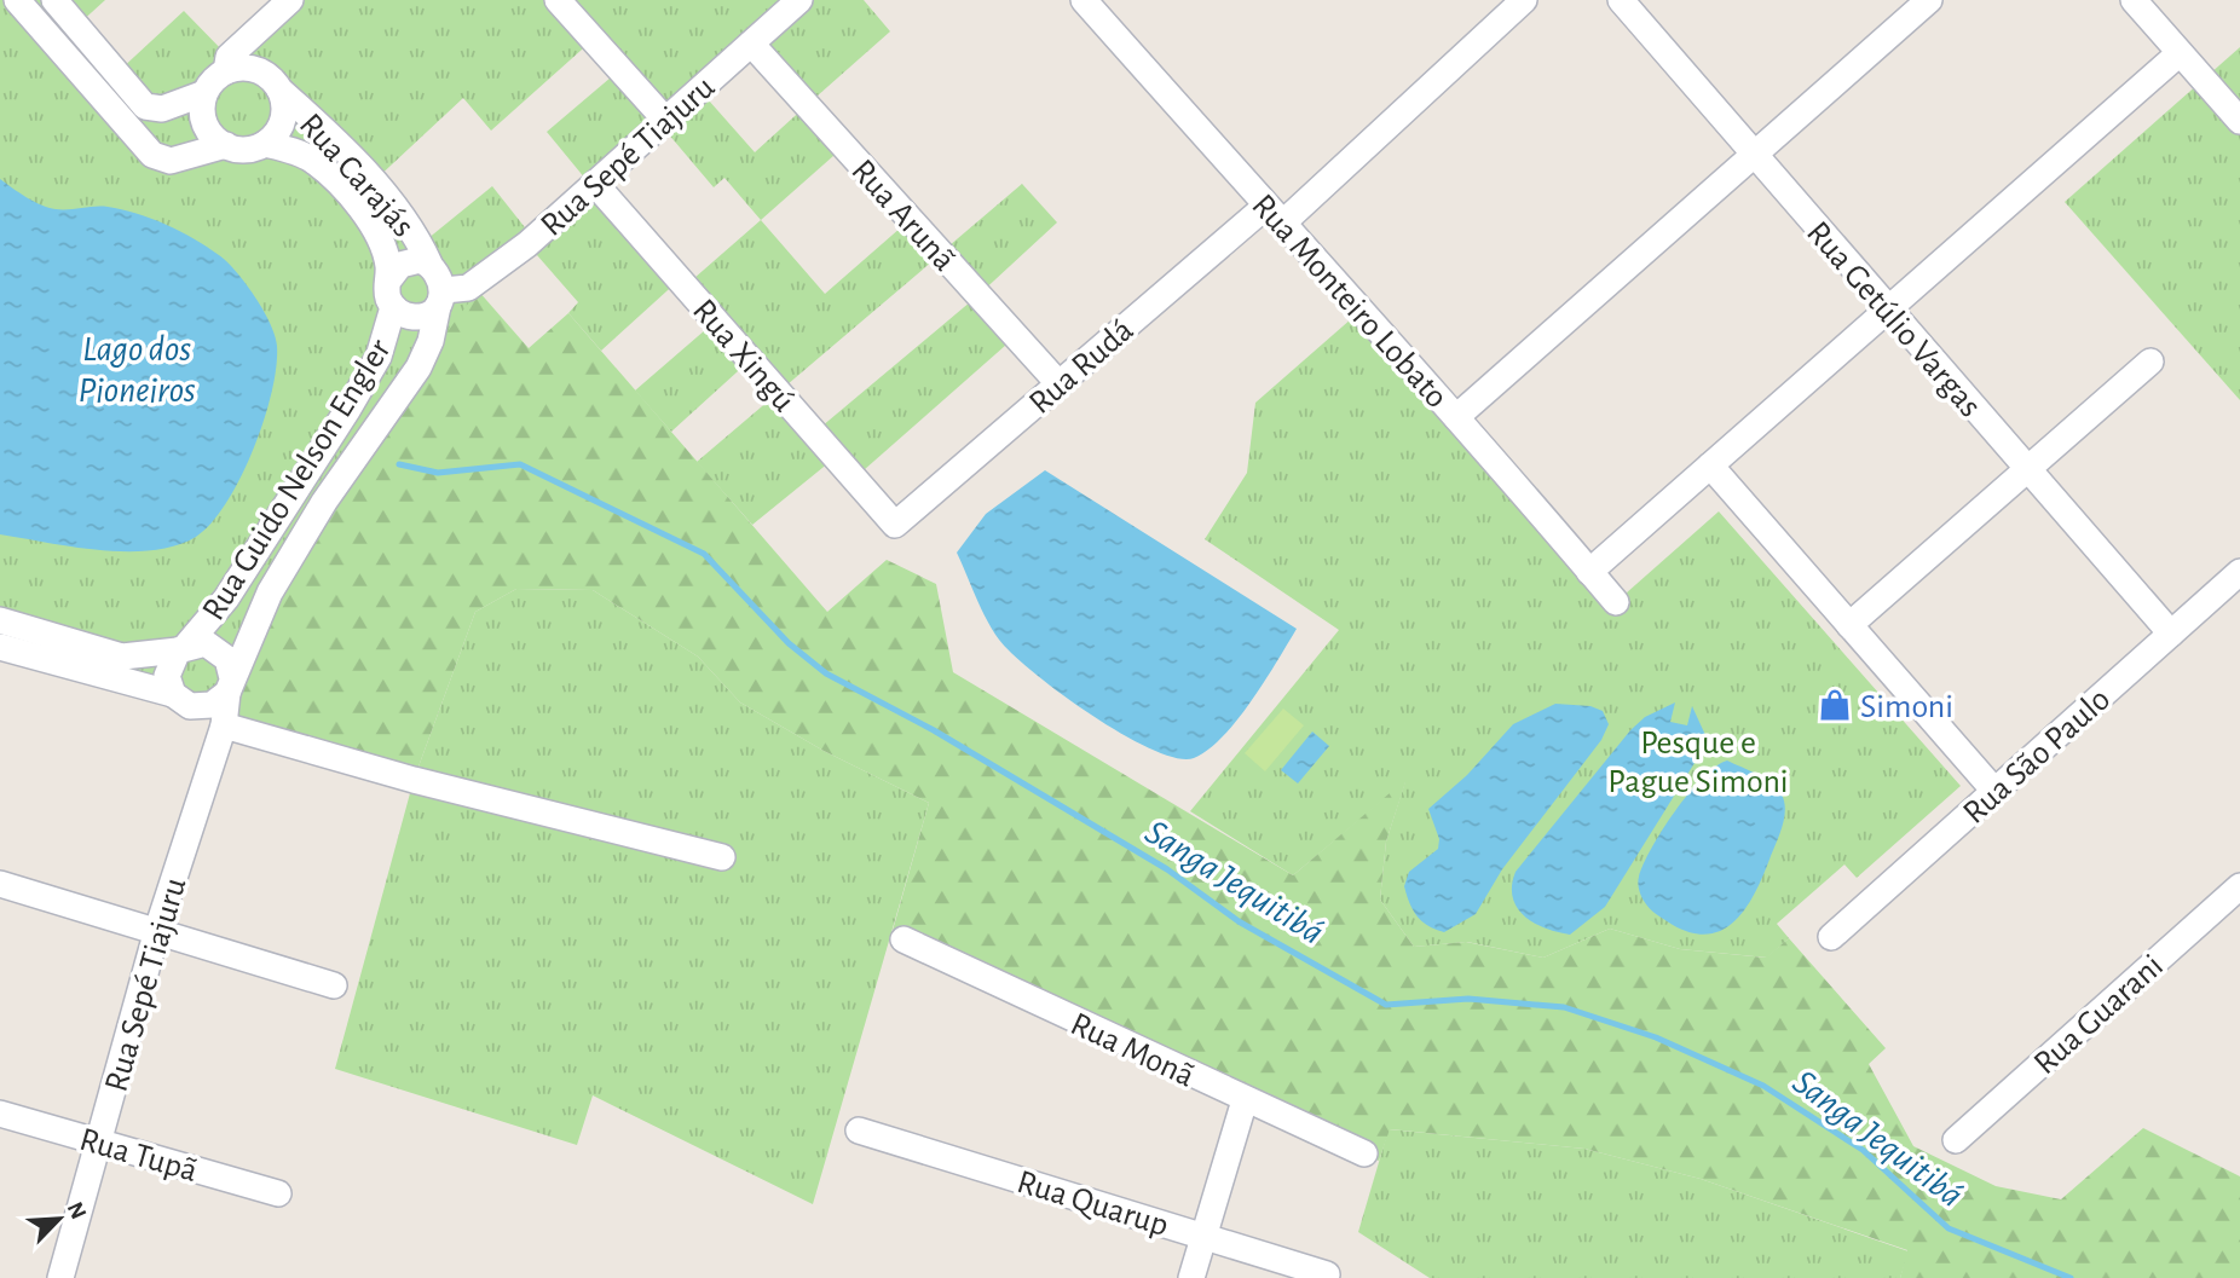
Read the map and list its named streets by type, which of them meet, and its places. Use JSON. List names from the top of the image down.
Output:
{
  "streets": {
    "street": [
      "Rua Sepé Tiajuru",
      "Rua Carajás",
      "Rua Arunã",
      "Rua Monteiro Lobato",
      "Rua Getúlio Vargas",
      "Rua Xingú",
      "Rua Rudá",
      "Rua Guido Nelson Engler",
      "Rua São Paulo",
      "Rua Guarani",
      "Rua Monã",
      "Rua Tupã",
      "Rua Quarup"
    ]
  },
  "crossings": [
    ["Rua Sepé Tiajuru", "Rua Carajás"],
    ["Rua Sepé Tiajuru", "Rua Arunã"],
    ["Rua Sepé Tiajuru", "Rua Xingú"],
    ["Rua Sepé Tiajuru", "Rua Guido Nelson Engler"],
    ["Rua Sepé Tiajuru", "Rua Tupã"],
    ["Rua Carajás", "Rua Guido Nelson Engler"],
    ["Rua Arunã", "Rua Rudá"],
    ["Rua Monteiro Lobato", "Rua Rudá"],
    ["Rua Getúlio Vargas", "Rua São Paulo"],
    ["Rua Xingú", "Rua Rudá"]
  ],
  "water": ["Lago dos Pioneiros", "Sanga Jequitibá"],
  "parks": ["Pesque e Pague Simoni"],
  "places": {
    "shop": ["Simoni"]
  },
  "north": "top right"
}
